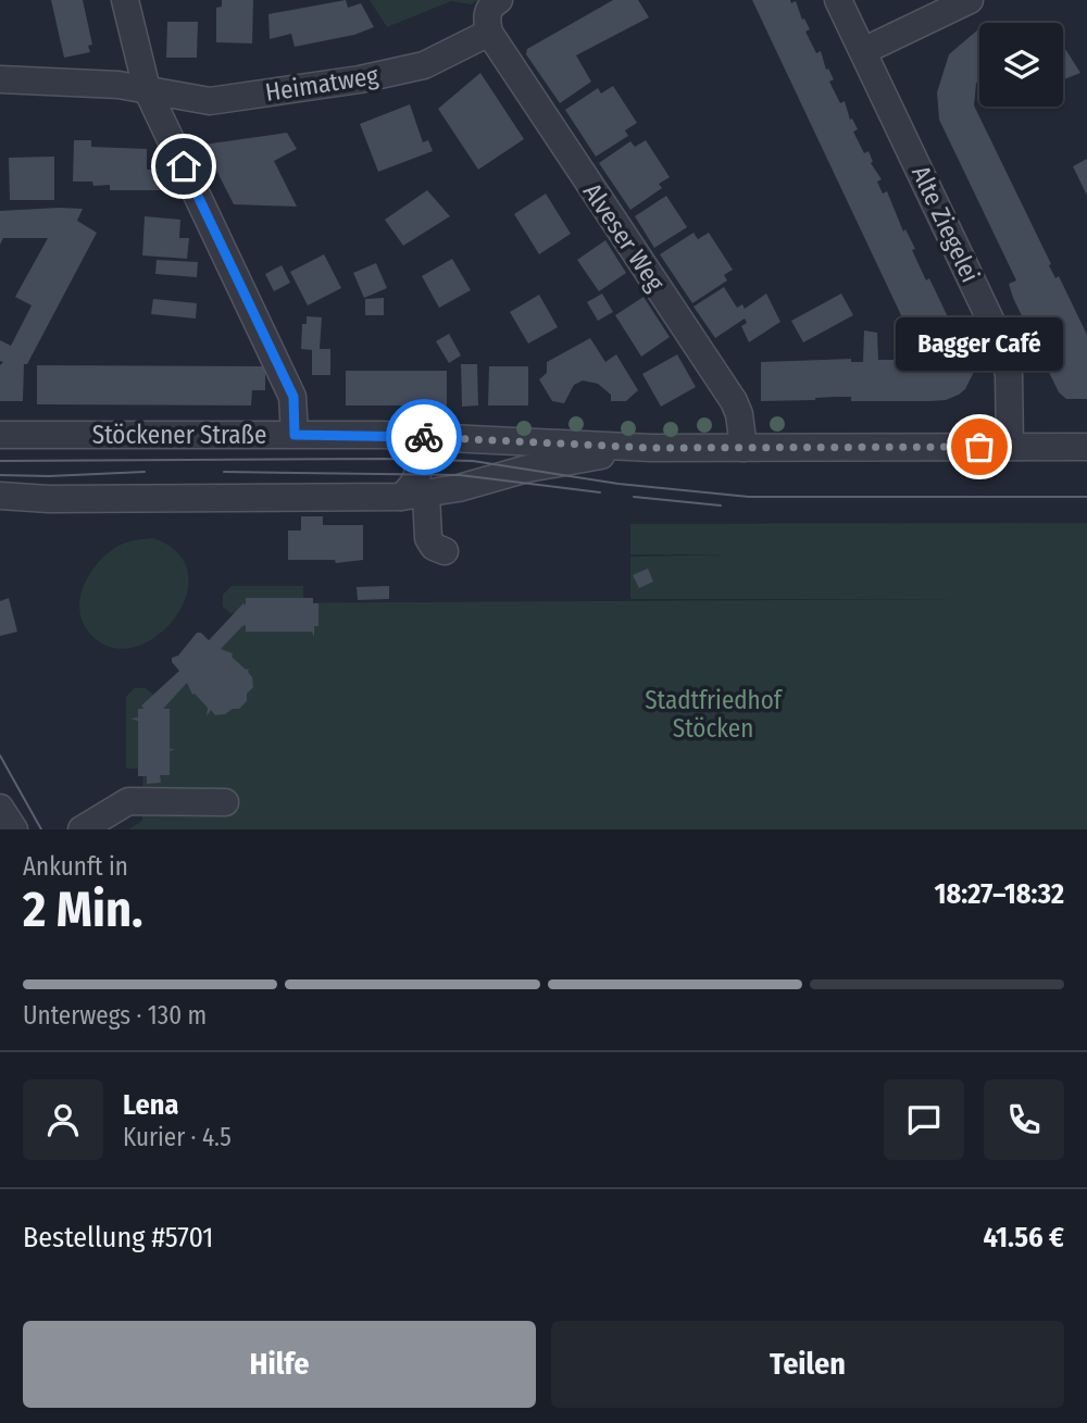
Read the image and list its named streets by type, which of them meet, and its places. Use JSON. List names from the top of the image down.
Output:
{
  "streets": {
    "street": [
      "Heimatweg",
      "Alte Ziegelei",
      "Alveser Weg",
      "Stöckener Straße"
    ]
  },
  "crossings": [
    ["Heimatweg", "Alveser Weg"],
    ["Alte Ziegelei", "Stöckener Straße"],
    ["Alveser Weg", "Stöckener Straße"]
  ],
  "parks": ["Stadtfriedhof Stöcken"],
  "places": ["Bagger Café"],
  "page": {
    "bubble": "Bagger Café",
    "heading": ["2 Min.", "Ankunft in", "18:27–18:32"],
    "panel": [
      "Lena",
      "Kurier · 4.5",
      "Bestellung #5701",
      "41.56 €"
    ],
    "bar": "Unterwegs · 130 m",
    "buttons": ["Hilfe", "Teilen"]
  }
}
